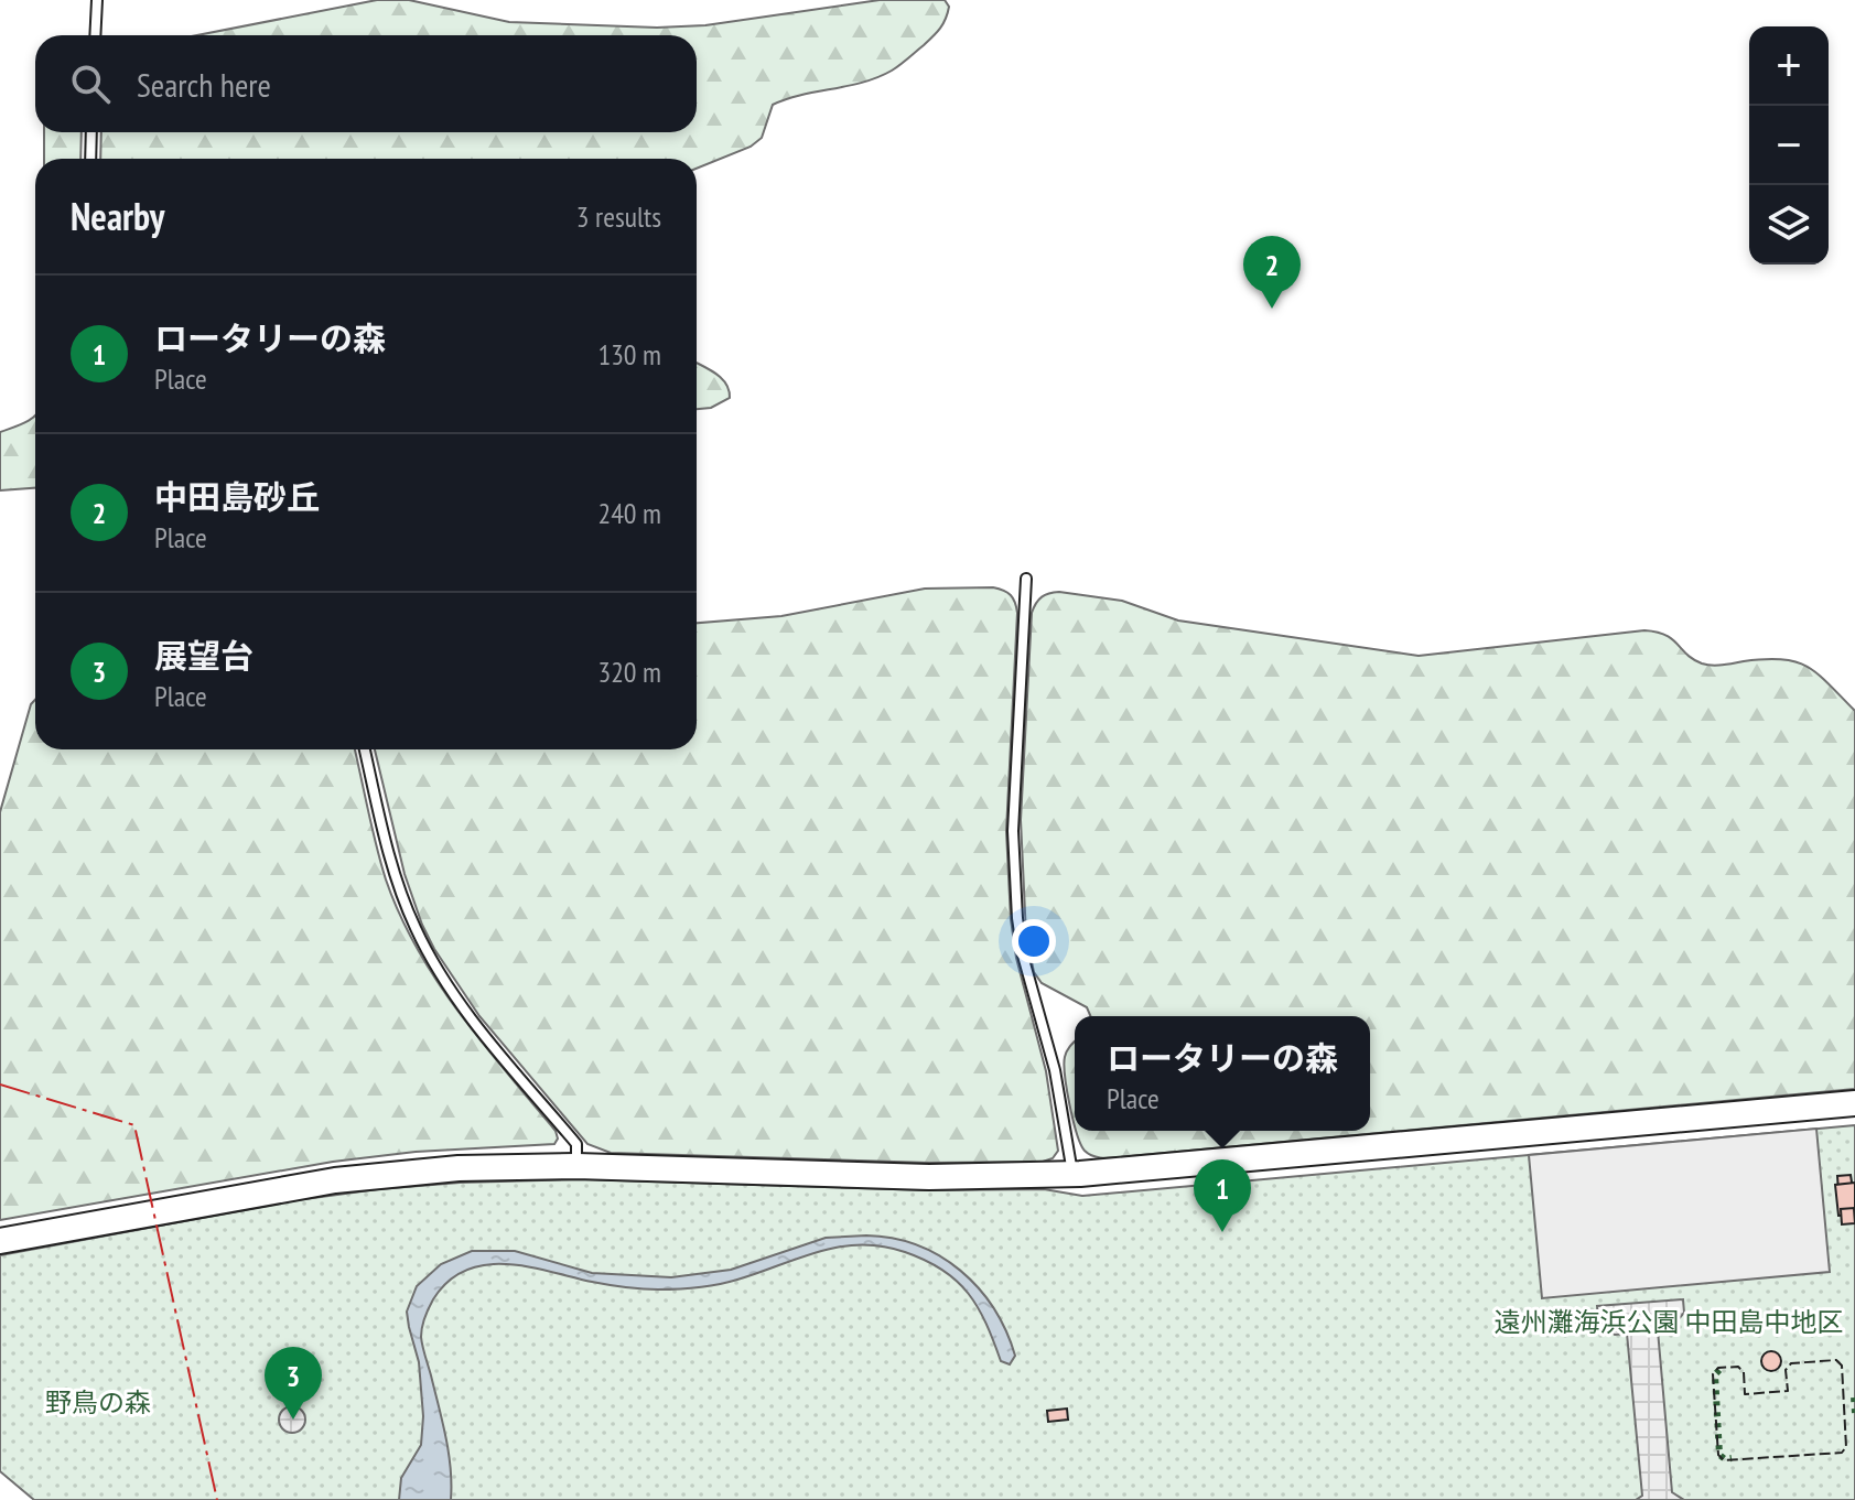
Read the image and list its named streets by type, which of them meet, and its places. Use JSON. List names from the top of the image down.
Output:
{
  "parks": ["遠州灘海浜公園 中田島中地区", "野鳥の森"],
  "page": {
    "map_buttons": ["+", "−"],
    "search": "Search here",
    "heading": ["Nearby", "3 results"],
    "pins": ["2", "1", "3"],
    "list": [
      {
        "mark": "1",
        "name": "ロータリーの森",
        "note": "Place",
        "value": "130 m"
      },
      {
        "mark": "2",
        "name": "中田島砂丘",
        "note": "Place",
        "value": "240 m"
      },
      {
        "mark": "3",
        "name": "展望台",
        "note": "Place",
        "value": "320 m"
      }
    ],
    "popup": ["ロータリーの森", "Place"]
  }
}
